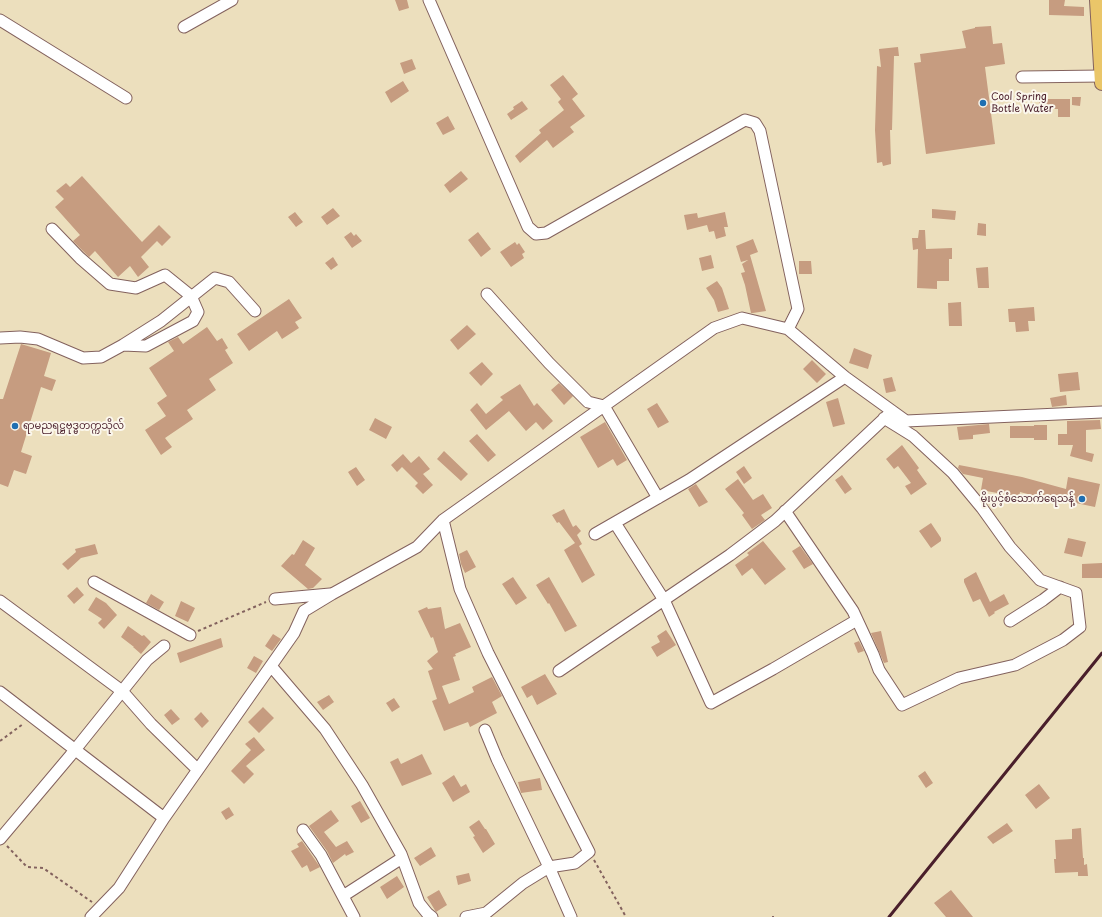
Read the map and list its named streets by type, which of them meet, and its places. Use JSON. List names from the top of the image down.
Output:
{
  "places": ["Cool Spring Bottle Water", "ရာမညရဋ္ဌဗုဒ္ဓတက္ကသိုလ်", "မိုးပွင့်စံသောက်ရေသန့်"]
}
